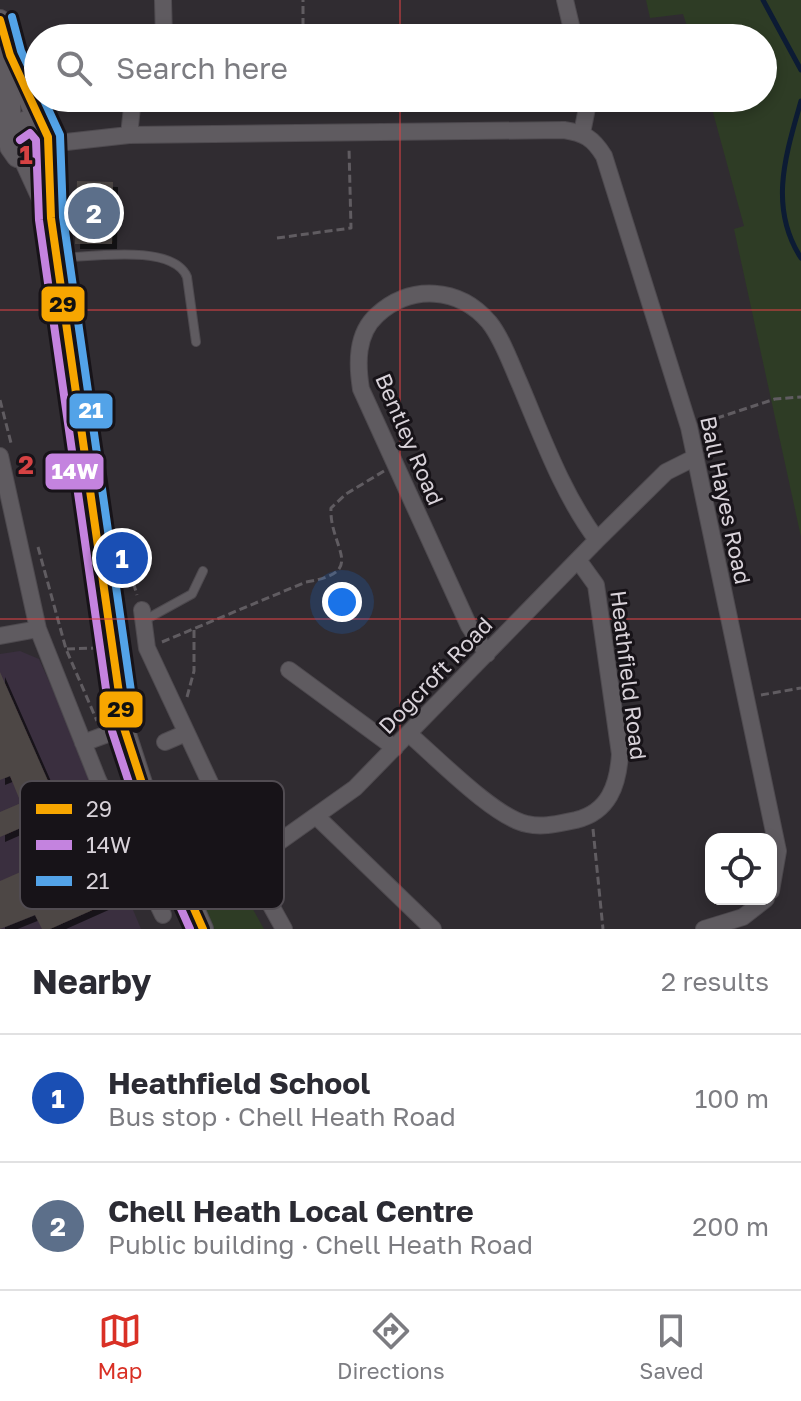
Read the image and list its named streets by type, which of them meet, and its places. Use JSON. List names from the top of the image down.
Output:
{
  "streets": {
    "street": [
      "Bentley Road",
      "Ball Hayes Road",
      "Dogcroft Road",
      "Heathfield Road"
    ]
  },
  "crossings": [
    ["Bentley Road", "Dogcroft Road"],
    ["Ball Hayes Road", "Dogcroft Road"],
    ["Dogcroft Road", "Heathfield Road"]
  ],
  "lines": ["transit line 21", "transit line 29", "transit line 14W"],
  "legend": ["29", "14W", "21"],
  "page": {
    "search": "Search here",
    "pins": ["2", "1"],
    "heading": ["Nearby", "2 results"],
    "list": [
      {
        "mark": "1",
        "name": "Heathfield School",
        "note": "Bus stop · Chell Heath Road",
        "value": "100 m"
      },
      {
        "mark": "2",
        "name": "Chell Heath Local Centre",
        "note": "Public building · Chell Heath Road",
        "value": "200 m"
      }
    ],
    "nav": ["Map", "Directions", "Saved"]
  },
  "grid": {
    "rows": ["1", "2"]
  }
}
